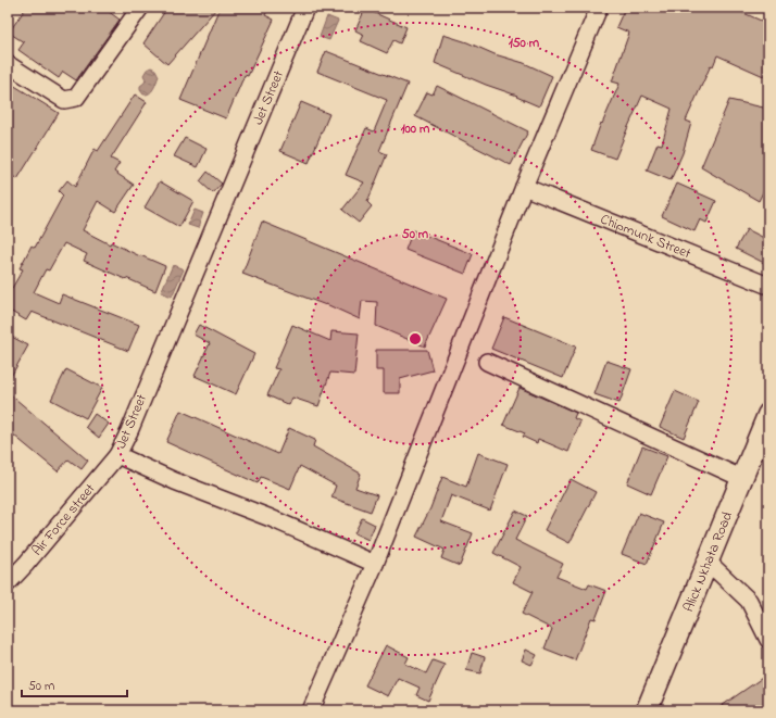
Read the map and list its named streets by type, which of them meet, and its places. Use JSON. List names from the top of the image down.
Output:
{
  "streets": {
    "main road": ["Alick Nkhata Road"],
    "street": ["Jet Street", "Chipmunk Street", "Air Force street"]
  },
  "crossings": [
    ["Jet Street", "Air Force street"]
  ],
  "scale_bar": "50 m",
  "rings": ["150 m", "100 m", "50 m"]
}
